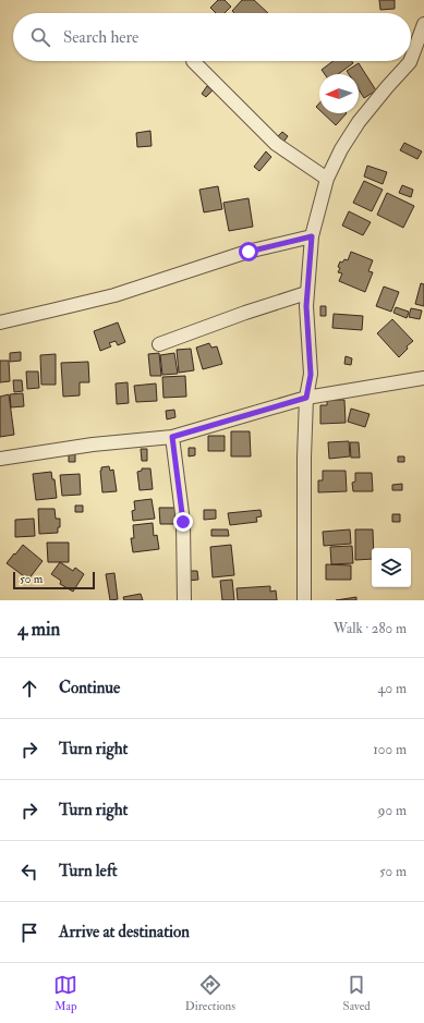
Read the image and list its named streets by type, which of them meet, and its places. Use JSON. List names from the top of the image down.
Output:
{
  "scale_bar": "50 m",
  "north": "left",
  "page": {
    "search": "Search here",
    "scale": "50 m",
    "heading": ["4 min", "Walk · 280 m"],
    "list": [
      ["Continue", "40 m"],
      ["Turn right", "100 m"],
      ["Turn right", "90 m"],
      ["Turn left", "50 m"],
      "Arrive at destination"
    ],
    "nav": ["Map", "Directions", "Saved"]
  }
}
